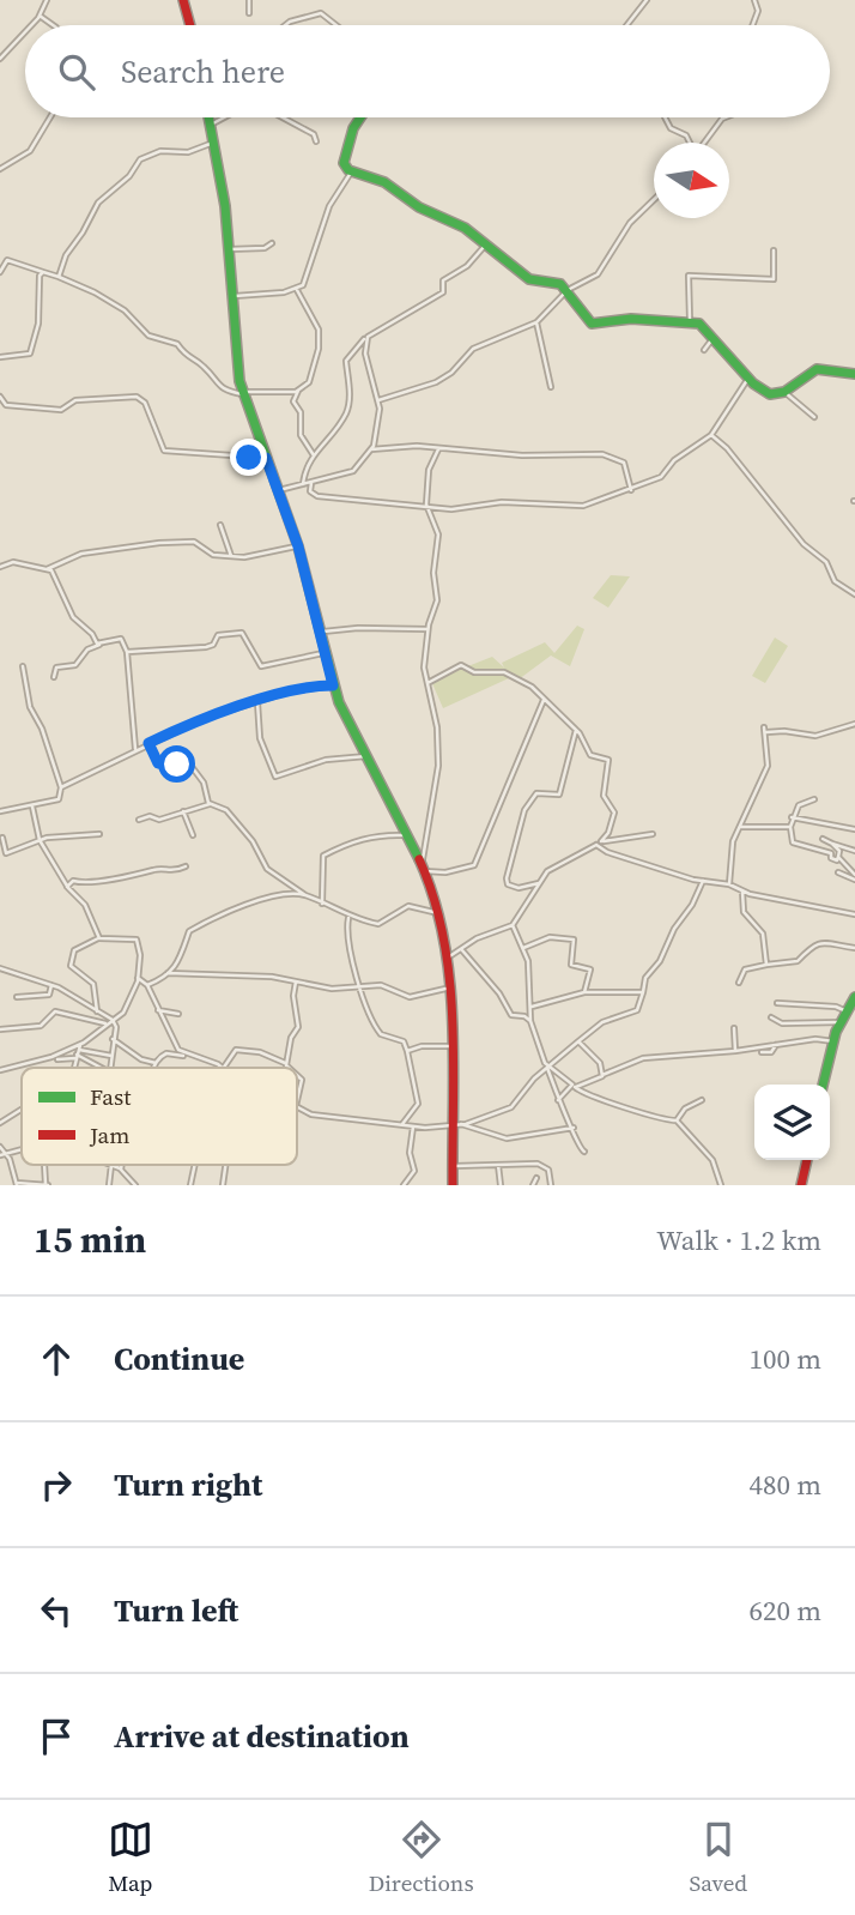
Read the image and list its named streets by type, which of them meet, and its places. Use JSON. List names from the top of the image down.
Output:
{
  "legend": ["Fast", "Jam"],
  "north": "right",
  "page": {
    "search": "Search here",
    "heading": ["15 min", "Walk · 1.2 km"],
    "list": [
      ["Continue", "100 m"],
      ["Turn right", "480 m"],
      ["Turn left", "620 m"],
      "Arrive at destination"
    ],
    "nav": ["Map", "Directions", "Saved"]
  }
}
